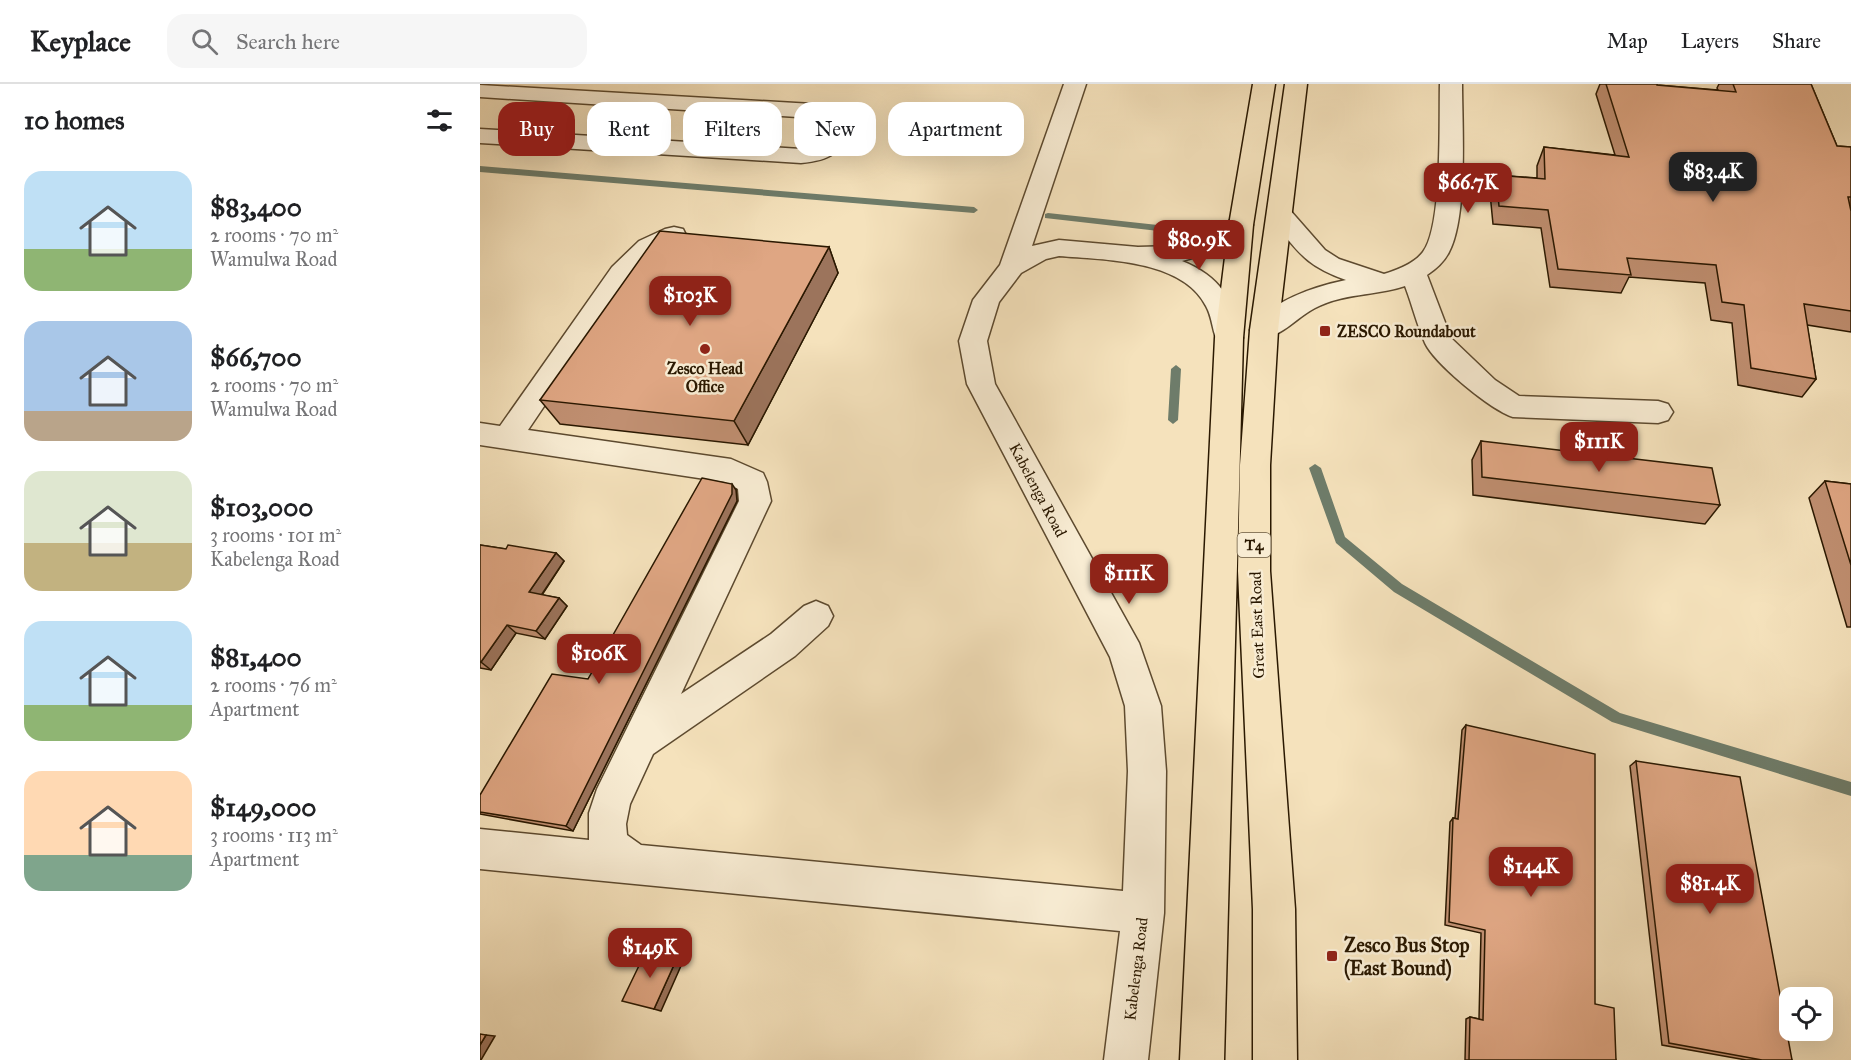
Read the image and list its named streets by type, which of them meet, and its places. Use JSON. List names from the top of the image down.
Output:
{
  "streets": {
    "main road": ["T4", "Great East Road"],
    "street": ["Kabelenga Road"]
  },
  "crossings": [
    ["Kabelenga Road", "Great East Road"]
  ],
  "places": {
    "transit": ["ZESCO Roundabout", "Zesco Bus Stop (East Bound)"],
    "other": ["Zesco Head Office"]
  },
  "page": {
    "header": "Keyplace",
    "search": "Search here",
    "nav": ["Map", "Layers", "Share"],
    "heading": "10 homes",
    "chip": [
      "Buy",
      "Rent",
      "Filters",
      "New",
      "Apartment"
    ],
    "price": [
      "$83.4K",
      "$66.7K",
      "$80.9K",
      "$103K",
      "$111K",
      "$111K",
      "$106K",
      "$144K",
      "$81.4K",
      "$149K"
    ],
    "list": [
      {
        "name": "$83,400",
        "note": "2 rooms · 70 m² · Wamulwa Road"
      },
      {
        "name": "$66,700",
        "note": "2 rooms · 70 m² · Wamulwa Road"
      },
      {
        "name": "$103,000",
        "note": "3 rooms · 101 m² · Kabelenga Road"
      },
      {
        "name": "$81,400",
        "note": "2 rooms · 76 m² · Apartment"
      },
      {
        "name": "$149,000",
        "note": "3 rooms · 113 m² · Apartment"
      }
    ]
  }
}
